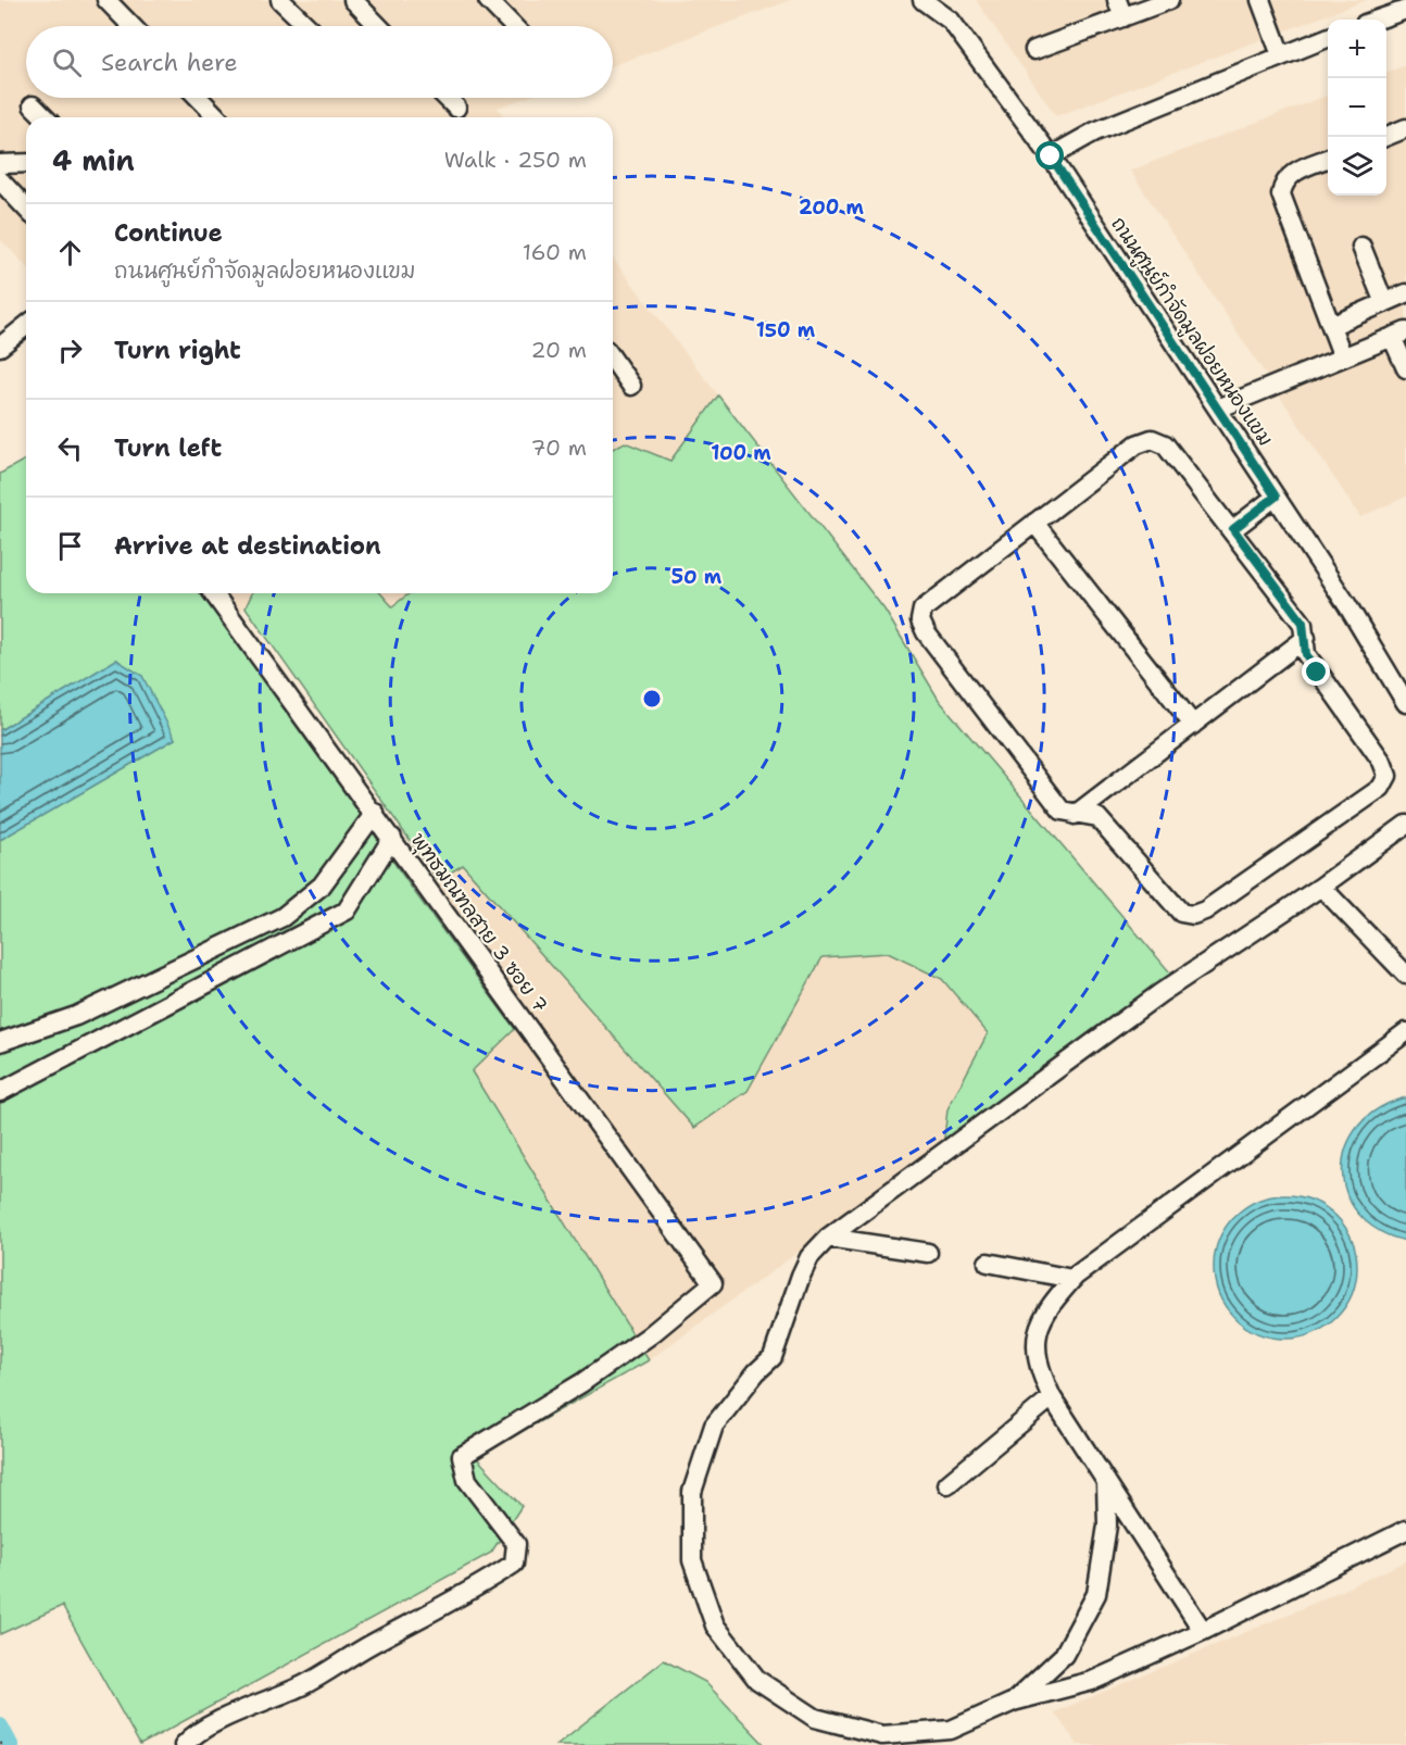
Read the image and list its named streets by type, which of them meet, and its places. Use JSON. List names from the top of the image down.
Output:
{
  "streets": {
    "street": ["ถนนศูนย์กำจัดมูลฝอยหนองแขม", "พุทธมณฑลสาย 3 ซอย 7"]
  },
  "page": {
    "map_buttons": ["+", "−"],
    "search": "Search here",
    "heading": ["4 min", "Walk · 250 m"],
    "list": [
      ["Continue", "ถนนศูนย์กำจัดมูลฝอยหนองแขม", "160 m"],
      ["Turn right", "20 m"],
      ["Turn left", "70 m"],
      "Arrive at destination"
    ]
  },
  "rings": [
    "200 m",
    "150 m",
    "100 m",
    "50 m"
  ]
}
